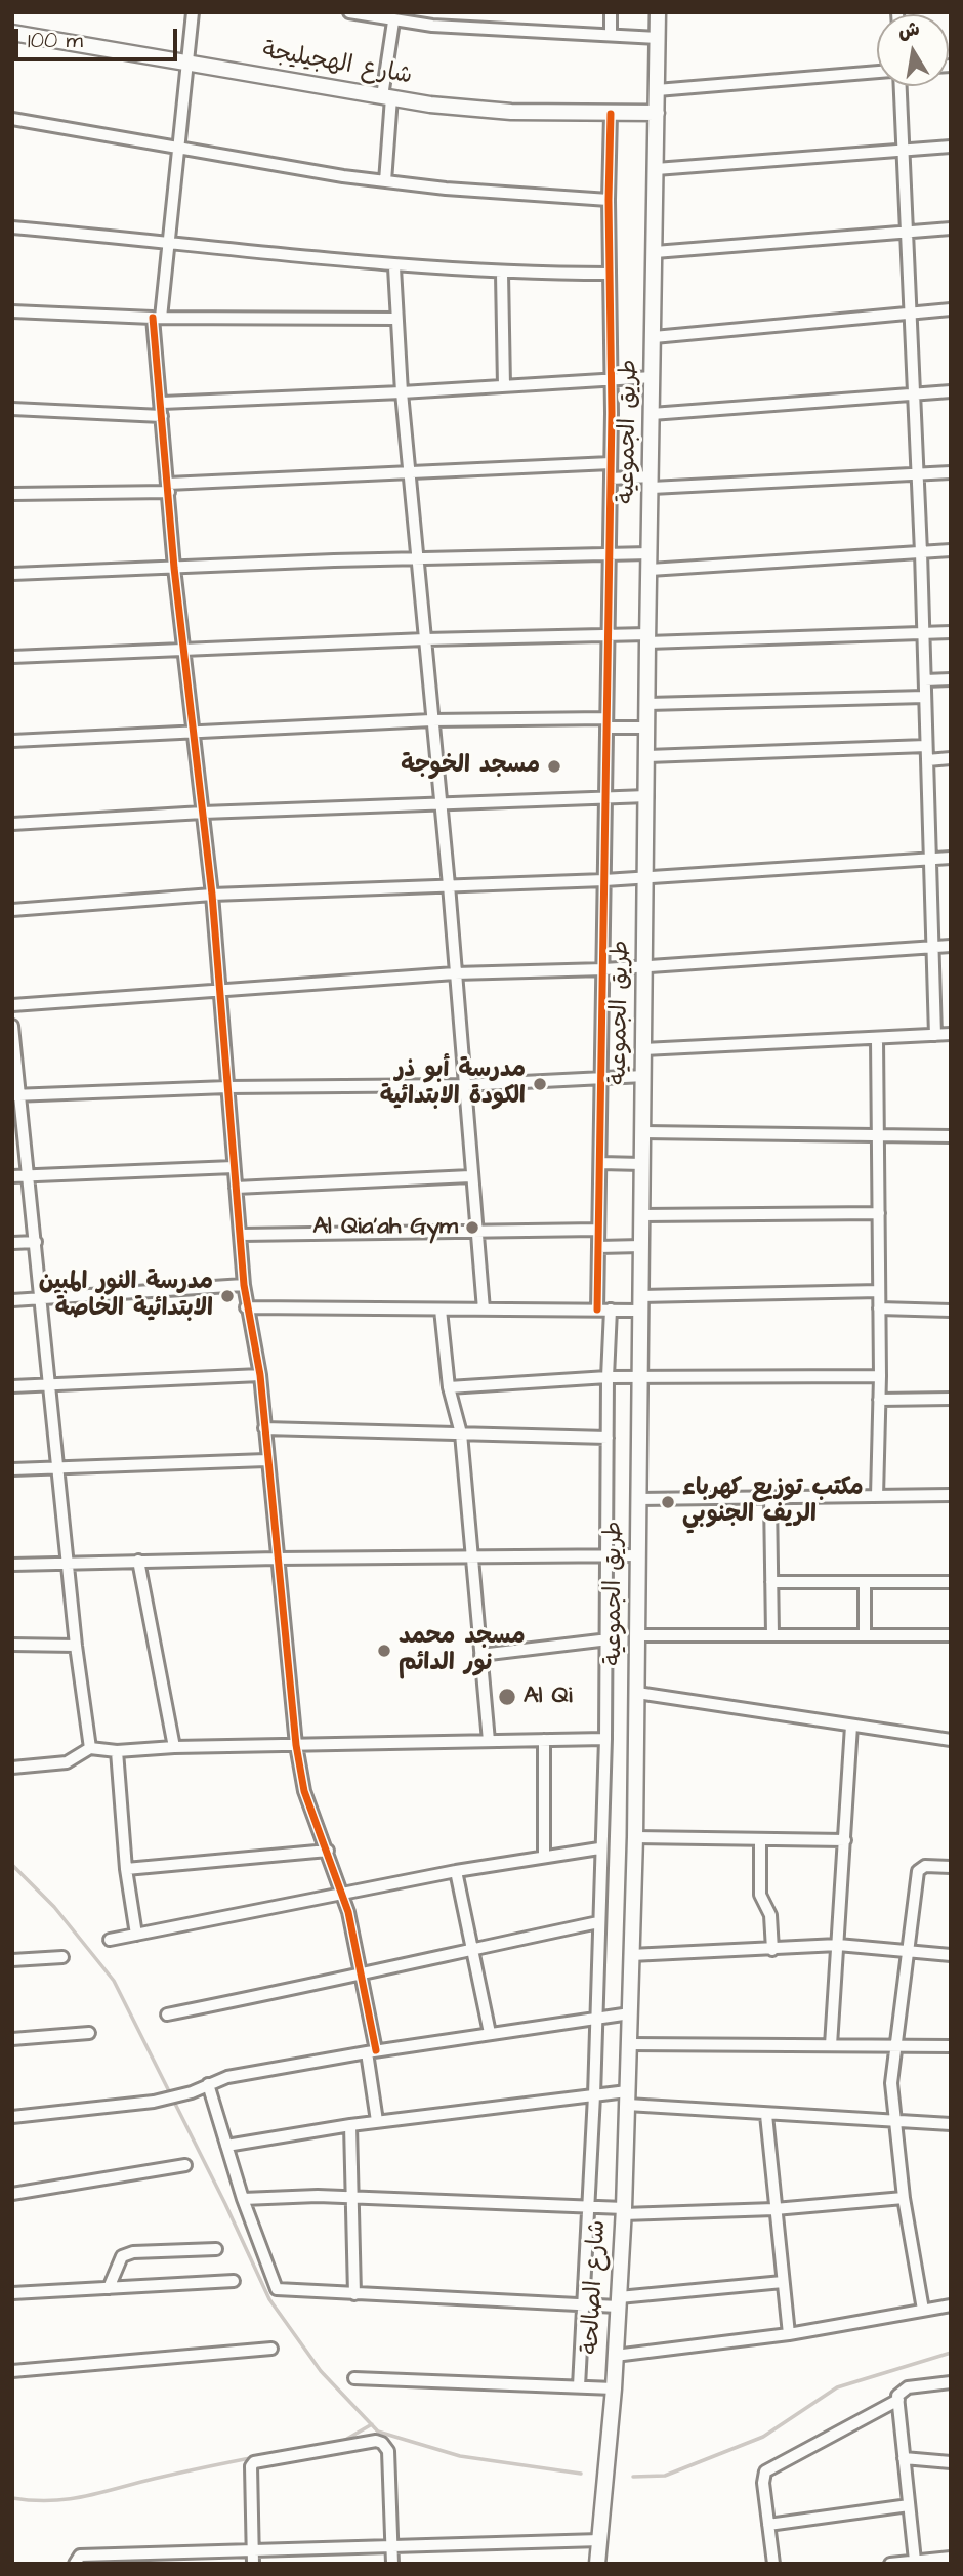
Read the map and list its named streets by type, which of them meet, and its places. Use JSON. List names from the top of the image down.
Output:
{
  "streets": {
    "main road": ["شارع الهجيليجة", "طريق الجموعية", "شارع الصالحة"]
  },
  "crossings": [
    ["شارع الهجيليجة", "طريق الجموعية"],
    ["طريق الجموعية", "شارع الصالحة"]
  ],
  "places": [
    "مسجد الخوجة",
    "مدرسة أبو ذر الكودة الابتدائية",
    "Al Qia'ah Gym",
    "مدرسة النور المبين الابتدائية الخاصة",
    "مكتب توزيع كهرباء الريف الجنوبي",
    "مسجد محمد نور الدائم",
    "Al Qi"
  ],
  "scale_bar": "100 m",
  "north": "top"
}
